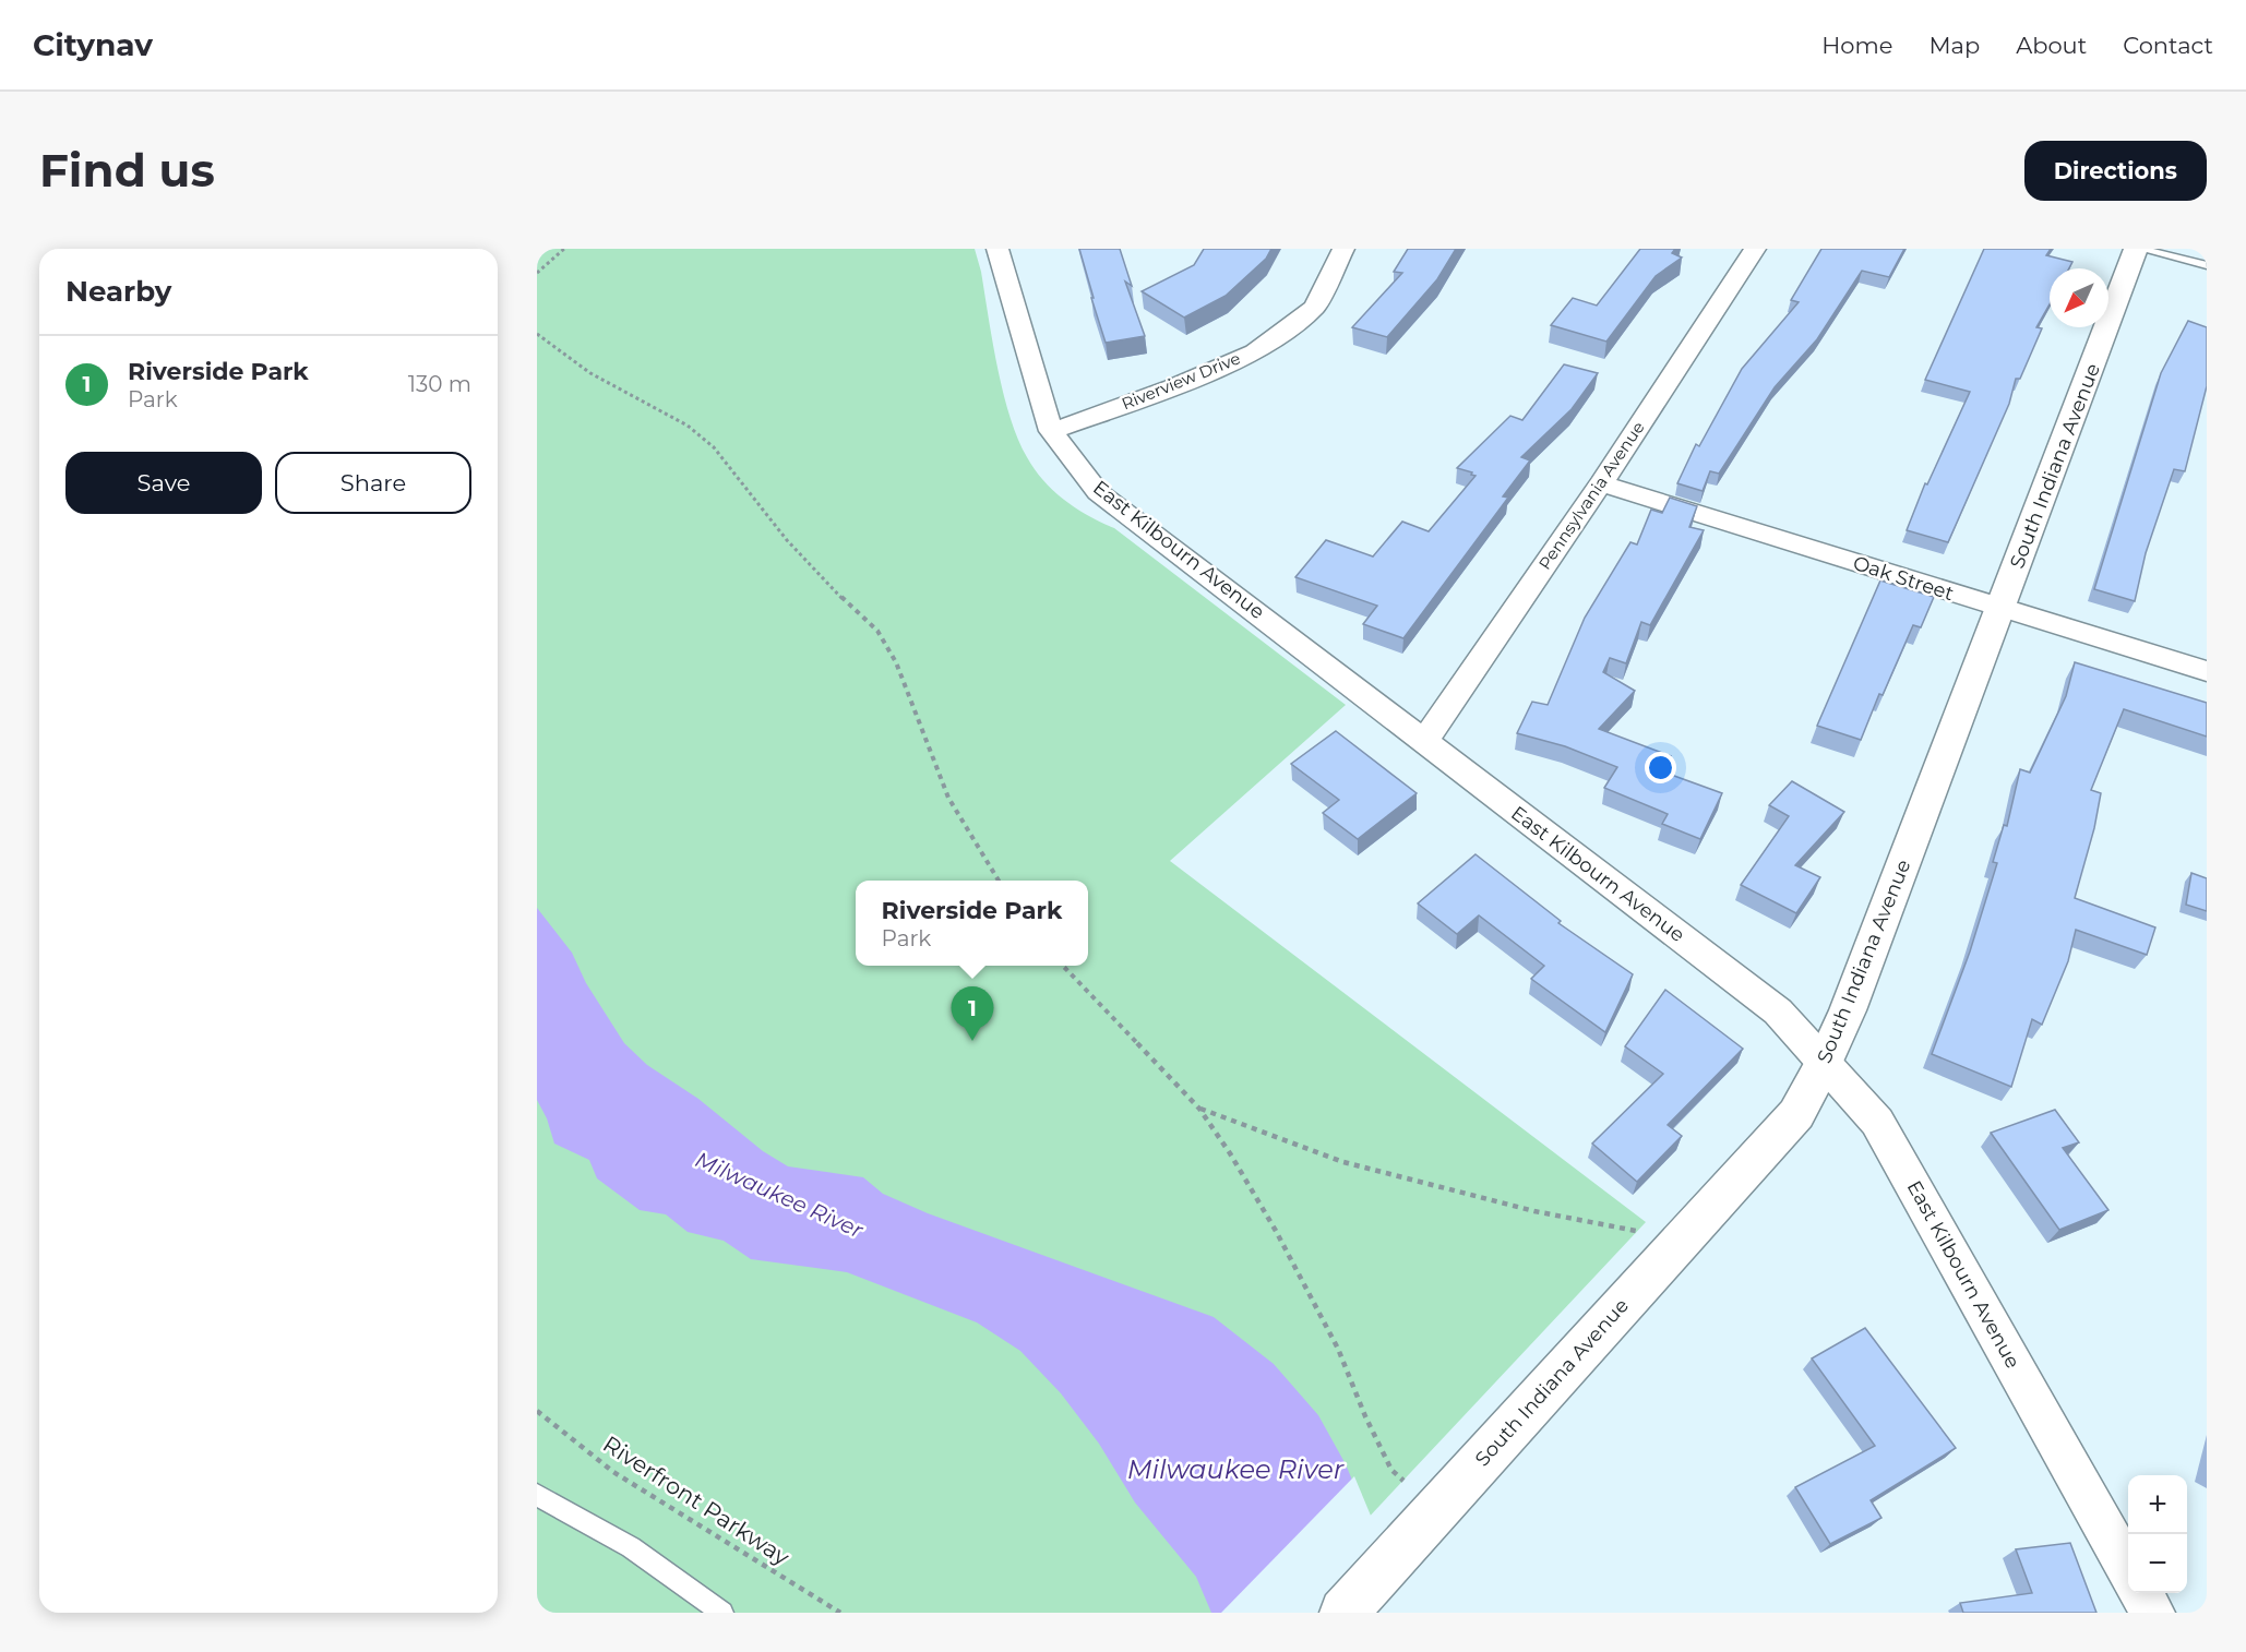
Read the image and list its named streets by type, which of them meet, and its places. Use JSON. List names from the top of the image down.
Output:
{
  "streets": {
    "street": [
      "Riverview Drive",
      "South Indiana Avenue",
      "Pennsylvania Avenue",
      "East Kilbourn Avenue",
      "Oak Street"
    ],
    "path": ["Riverfront Parkway"]
  },
  "crossings": [
    ["Riverview Drive", "East Kilbourn Avenue"],
    ["South Indiana Avenue", "East Kilbourn Avenue"],
    ["South Indiana Avenue", "Oak Street"],
    ["Pennsylvania Avenue", "East Kilbourn Avenue"],
    ["Pennsylvania Avenue", "Oak Street"]
  ],
  "water": ["Milwaukee River"],
  "north": "bottom left",
  "page": {
    "header": "Citynav",
    "nav": [
      "Home",
      "Map",
      "About",
      "Contact"
    ],
    "buttons": [
      "Directions",
      ["Save", "Share"]
    ],
    "title": "Find us",
    "heading": "Nearby",
    "list": [
      {
        "mark": "1",
        "name": "Riverside Park",
        "note": "Park",
        "value": "130 m"
      }
    ],
    "popup": ["Riverside Park", "Park"],
    "pins": "1",
    "map_buttons": ["+", "−"]
  }
}
